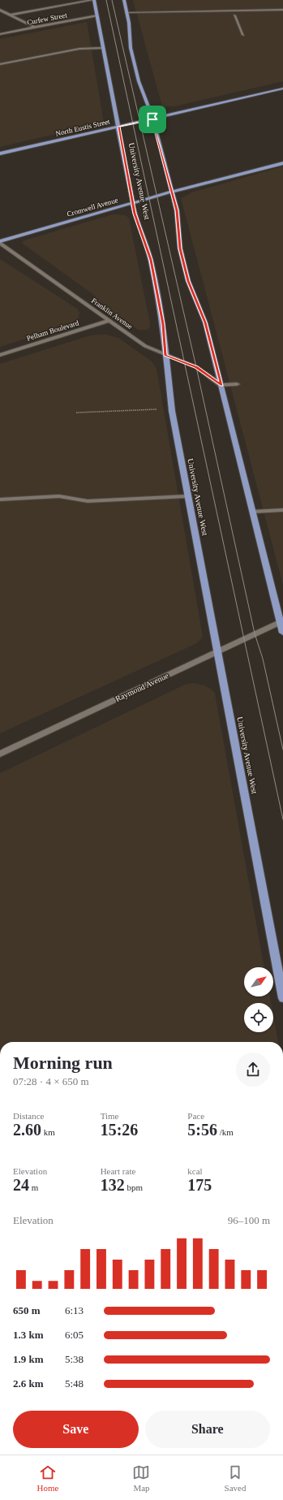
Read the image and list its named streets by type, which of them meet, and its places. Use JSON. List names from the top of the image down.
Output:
{
  "streets": {
    "main road": ["North Eustis Street", "University Avenue West", "Cromwell Avenue"],
    "street": [
      "Curfew Street",
      "Franklin Avenue",
      "Pelham Boulevard",
      "Raymond Avenue"
    ]
  },
  "crossings": [
    ["Curfew Street", "University Avenue West"],
    ["North Eustis Street", "University Avenue West"],
    ["University Avenue West", "Cromwell Avenue"],
    ["University Avenue West", "Franklin Avenue"],
    ["University Avenue West", "Raymond Avenue"],
    ["Cromwell Avenue", "Franklin Avenue"],
    ["Franklin Avenue", "Pelham Boulevard"]
  ],
  "north": "top right",
  "page": {
    "heading": ["Morning run", "07:28 · 4 × 650 m"],
    "stats": [
      ["Distance", "2.60 km"],
      ["Time", "15:26"],
      ["Pace", "5:56 /km"],
      ["Elevation", "24 m"],
      ["Heart rate", "132 bpm"],
      ["kcal", "175"]
    ],
    "chart": ["Elevation", "96–100 m"],
    "list": [
      {
        "name": "650 m",
        "note": "6:13"
      },
      {
        "name": "1.3 km",
        "note": "6:05"
      },
      {
        "name": "1.9 km",
        "note": "5:38"
      },
      {
        "name": "2.6 km",
        "note": "5:48"
      }
    ],
    "buttons": ["Save", "Share"],
    "tabs": ["Home", "Map", "Saved"]
  }
}
